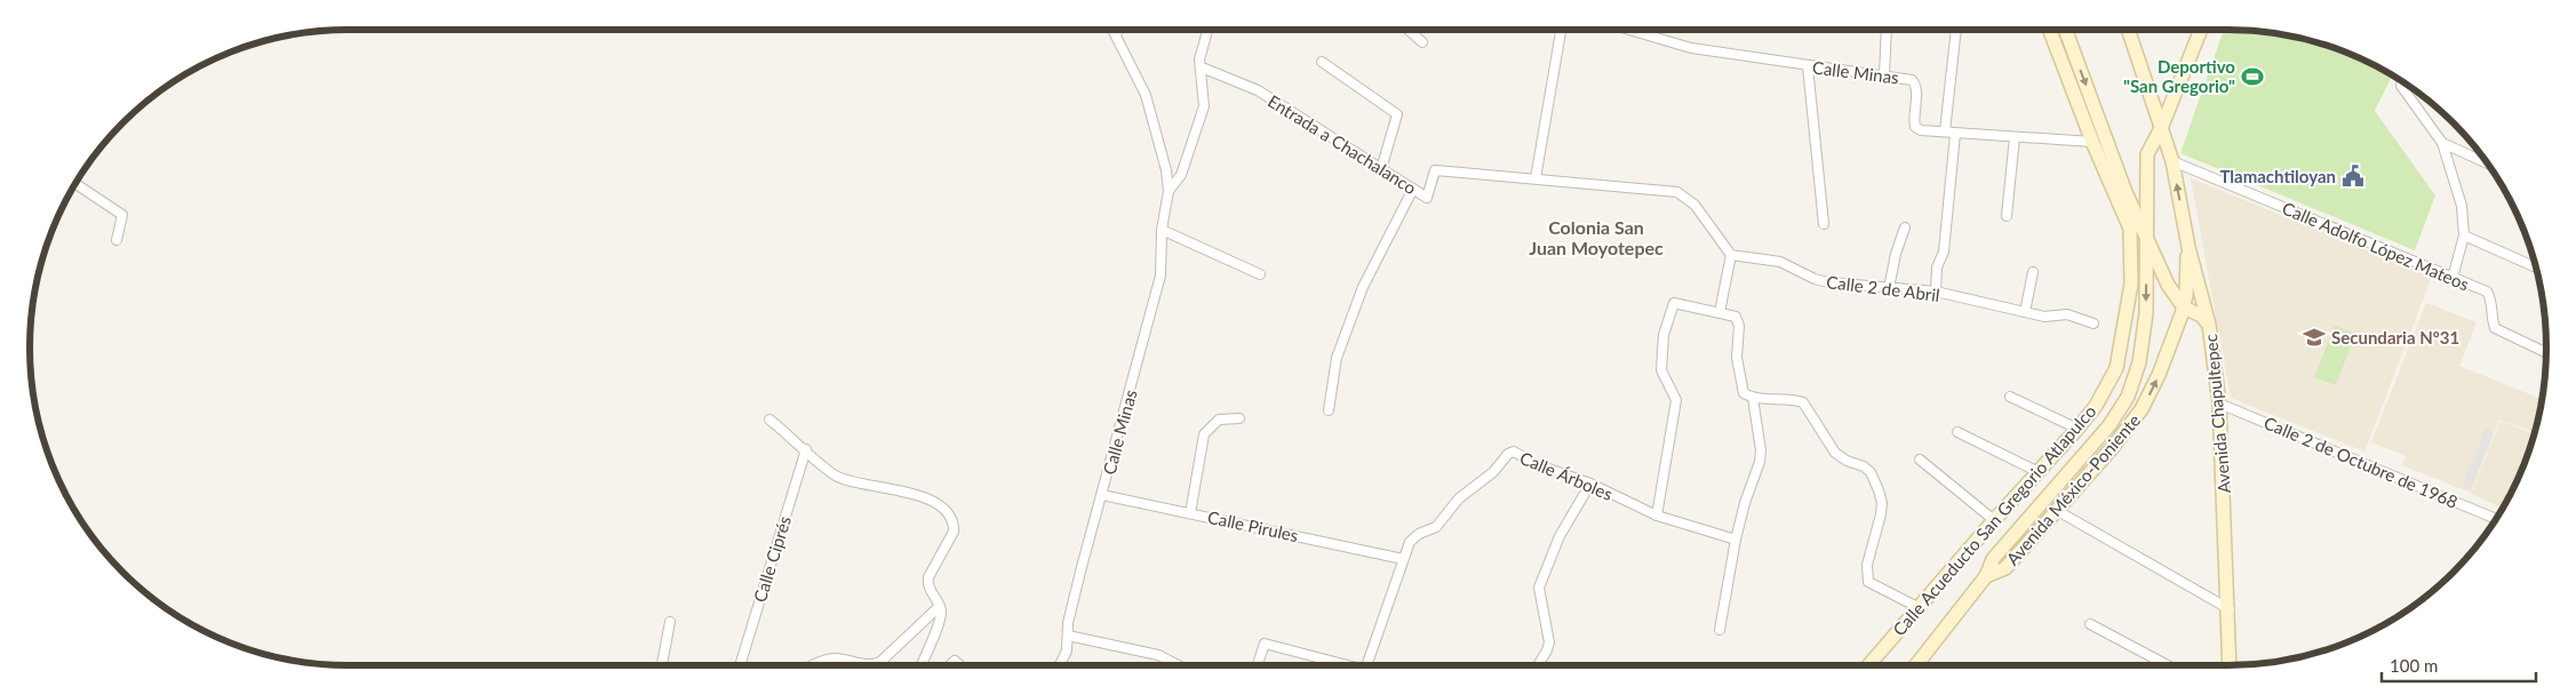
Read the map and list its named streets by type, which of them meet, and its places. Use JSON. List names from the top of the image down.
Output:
{
  "streets": {
    "main road": ["Avenida Chapultepec", "Avenida México-Poniente", "Calle Acueducto San Gregorio Atlapulco"],
    "street": [
      "Calle Minas",
      "Entrada a Chachalanco",
      "Calle Adolfo López Mateos",
      "Calle 2 de Abril",
      "Calle 2 de Octubre de 1968",
      "Calle Árboles",
      "Calle Pirules",
      "Calle Ciprés"
    ]
  },
  "crossings": [
    ["Calle Minas", "Calle Pirules"],
    ["Calle Adolfo López Mateos", "Avenida Chapultepec"],
    ["Avenida Chapultepec", "Calle 2 de Octubre de 1968"],
    ["Calle Árboles", "Calle Pirules"],
    ["Avenida México-Poniente", "Calle Acueducto San Gregorio Atlapulco"]
  ],
  "districts": ["Colonia San Juan Moyotepec"],
  "places": {
    "sports": ["Deportivo \"San Gregorio\""],
    "public building": ["Tlamachtiloyan"],
    "school or university": ["Secundaria Nº31"]
  },
  "scale_bar": "100 m"
}
